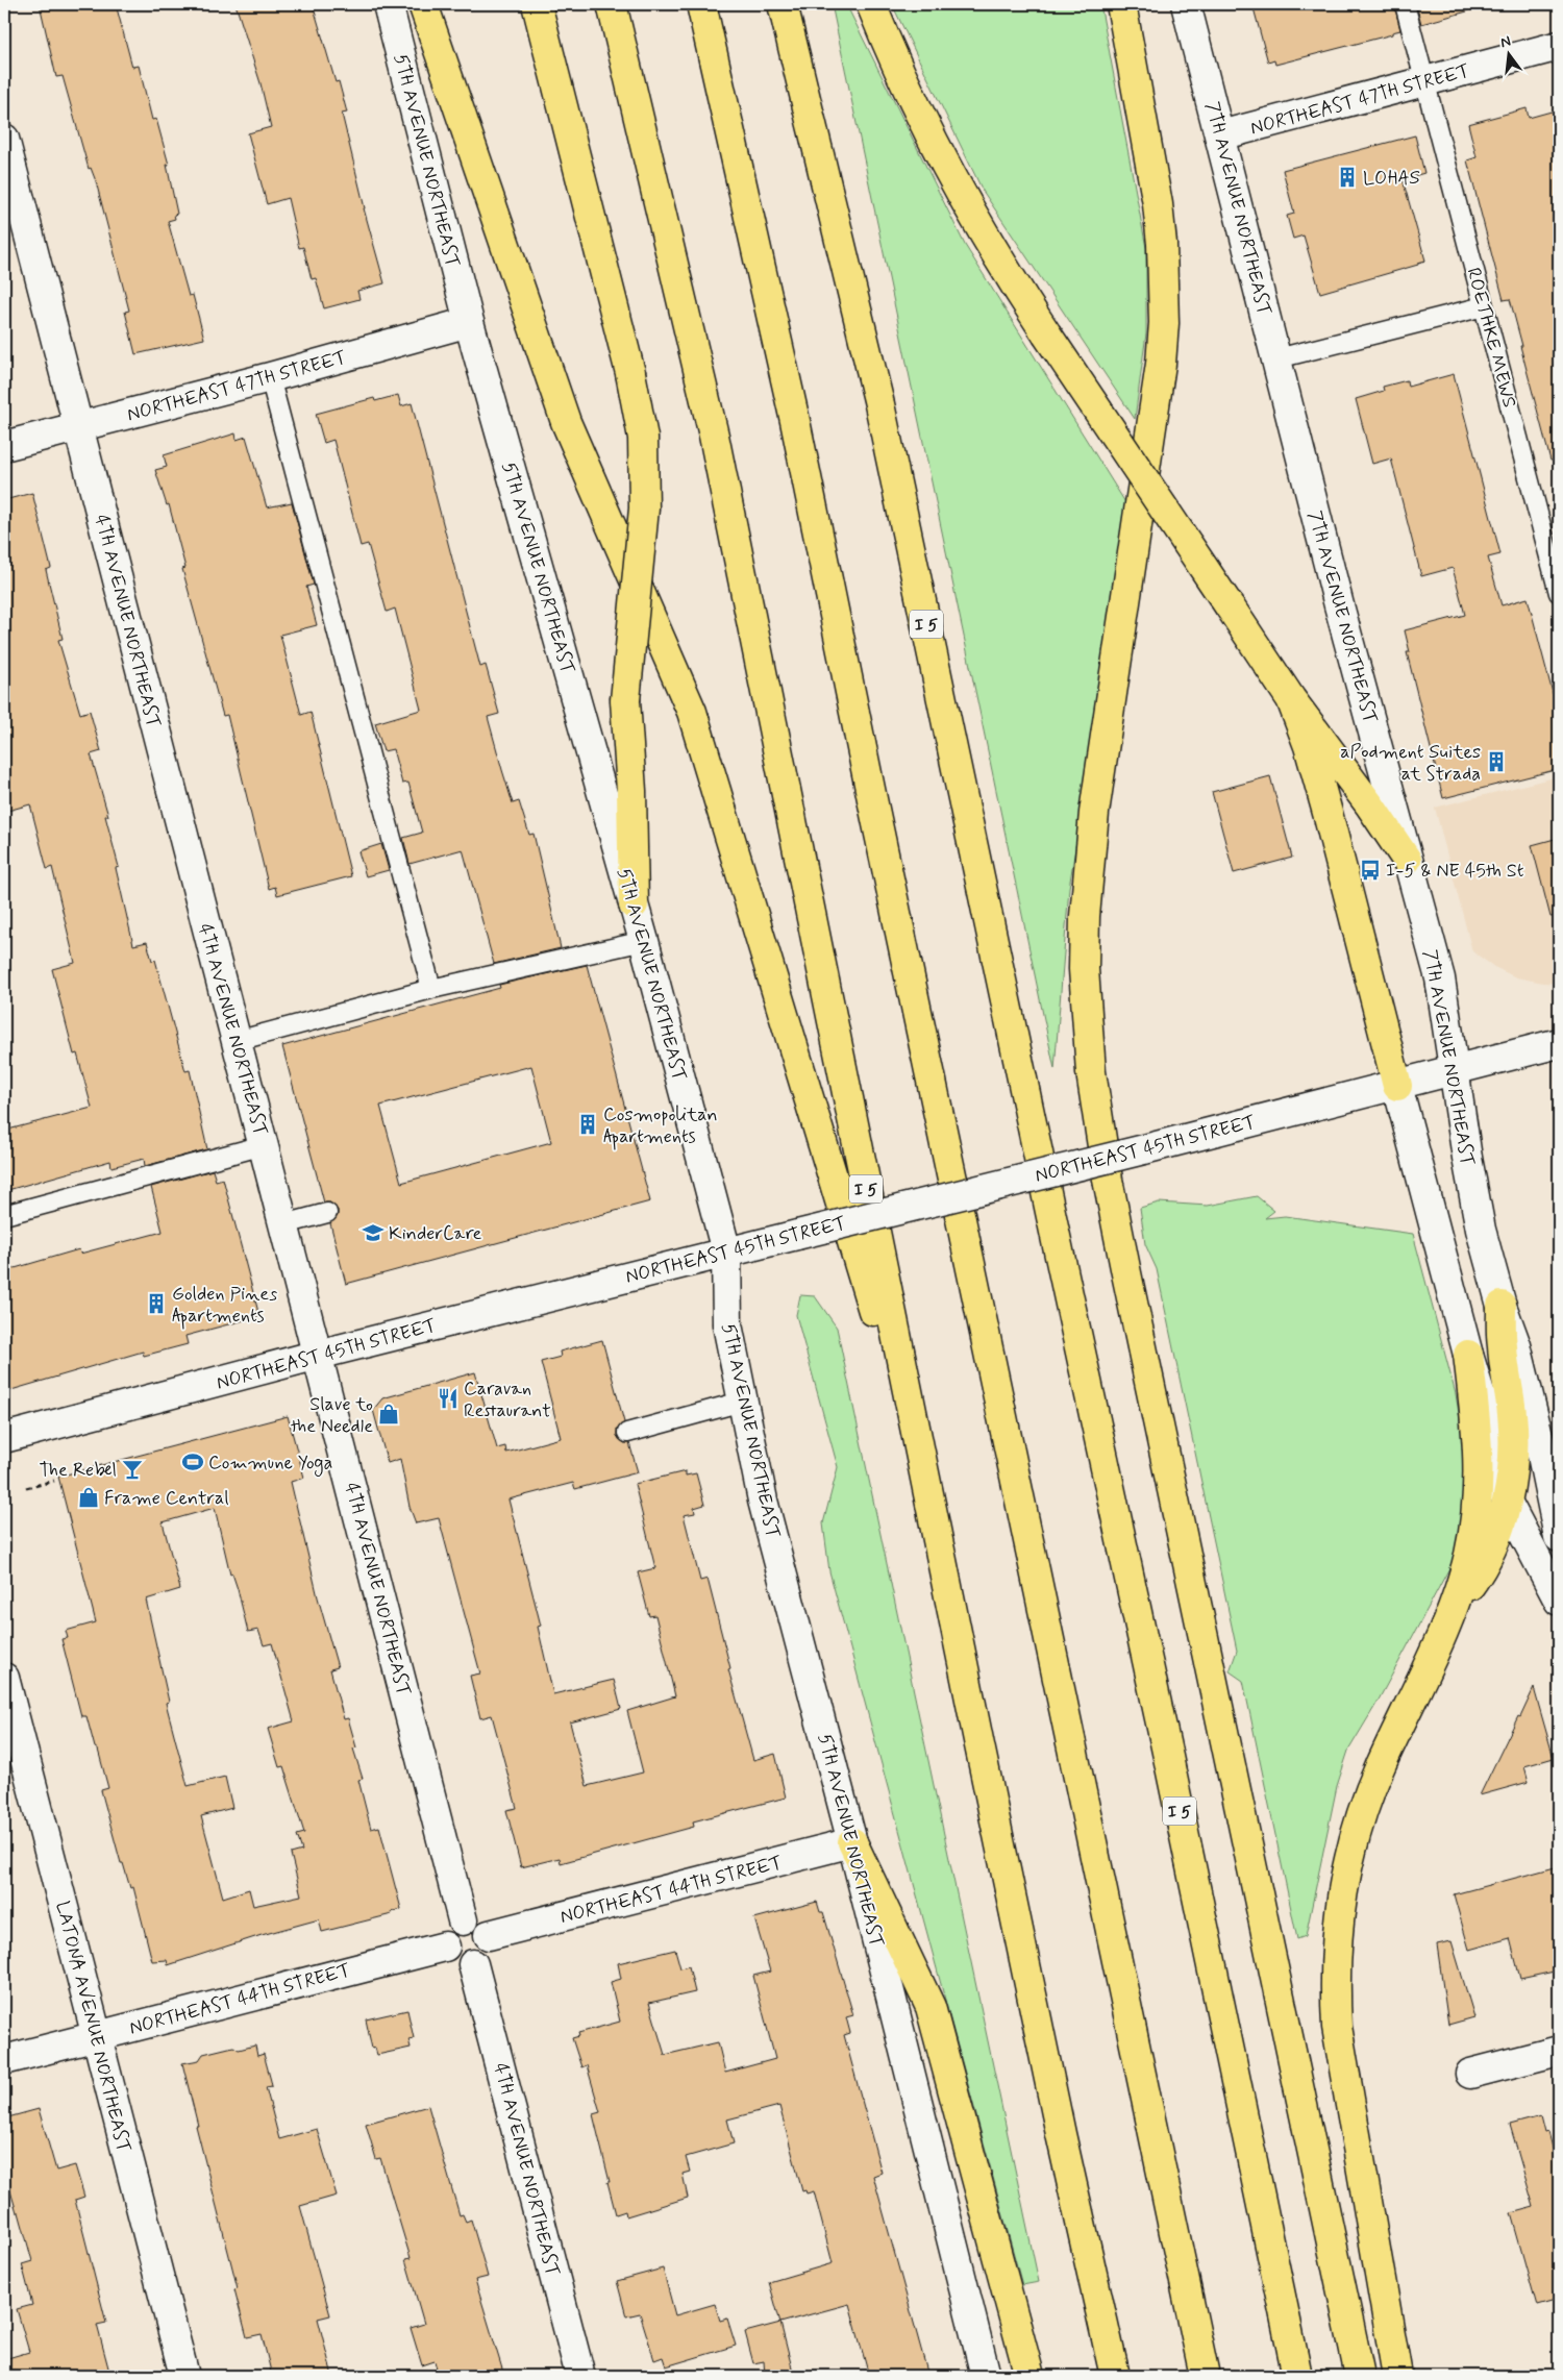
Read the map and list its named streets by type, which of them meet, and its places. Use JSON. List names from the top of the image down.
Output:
{
  "streets": {
    "highway": ["I 5"],
    "main road": [
      "NORTHEAST 47TH STREET",
      "5TH AVENUE NORTHEAST",
      "7TH AVENUE NORTHEAST",
      "4TH AVENUE NORTHEAST",
      "NORTHEAST 45TH STREET",
      "NORTHEAST 44TH STREET",
      "LATONA AVENUE NORTHEAST"
    ],
    "lane": ["ROETHKE MEWS"]
  },
  "crossings": [
    ["NORTHEAST 47TH STREET", "5TH AVENUE NORTHEAST"],
    ["NORTHEAST 47TH STREET", "7TH AVENUE NORTHEAST"],
    ["NORTHEAST 47TH STREET", "ROETHKE MEWS"],
    ["NORTHEAST 47TH STREET", "4TH AVENUE NORTHEAST"],
    ["5TH AVENUE NORTHEAST", "NORTHEAST 45TH STREET"],
    ["5TH AVENUE NORTHEAST", "NORTHEAST 44TH STREET"],
    ["7TH AVENUE NORTHEAST", "NORTHEAST 45TH STREET"],
    ["4TH AVENUE NORTHEAST", "NORTHEAST 45TH STREET"],
    ["4TH AVENUE NORTHEAST", "NORTHEAST 44TH STREET"],
    ["NORTHEAST 44TH STREET", "LATONA AVENUE NORTHEAST"]
  ],
  "places": {
    "building": [
      "LOHAS",
      "aPodment Suites at Strada",
      "Cosmopolitan Apartments",
      "Golden Pines Apartments"
    ],
    "bus stop": ["I-5 & NE 45th St"],
    "school or university": ["KinderCare"],
    "restaurant": ["Caravan Restaurant"],
    "shop": ["Slave to the Needle", "Frame Central"],
    "sports": ["Commune Yoga"],
    "bar": ["The Rebel"]
  },
  "north": "top"
}
